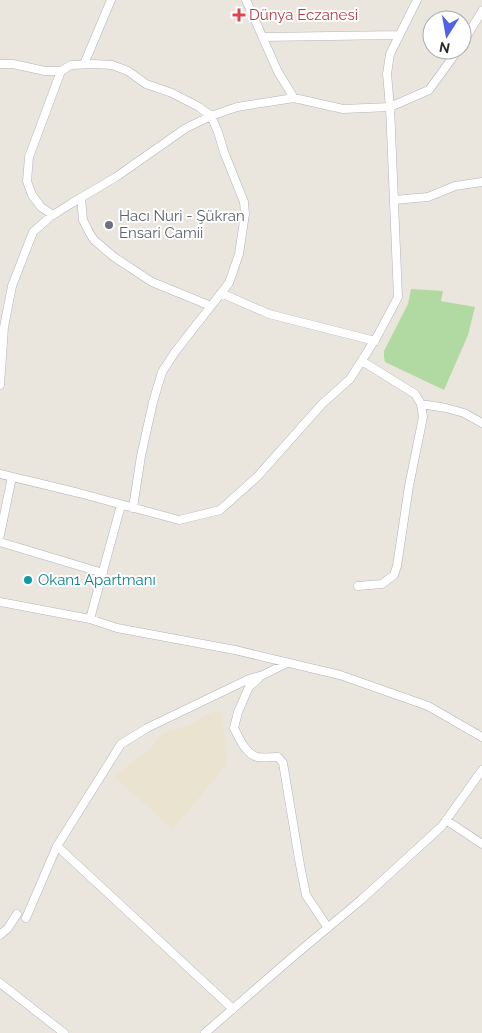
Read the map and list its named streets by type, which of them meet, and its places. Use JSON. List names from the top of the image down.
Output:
{
  "places": {
    "health": ["Dünya Eczanesi"],
    "other": ["Hacı Nuri - Şükran Ensari Camii", "Okan1 Apartmanı"]
  },
  "north": "bottom"
}
